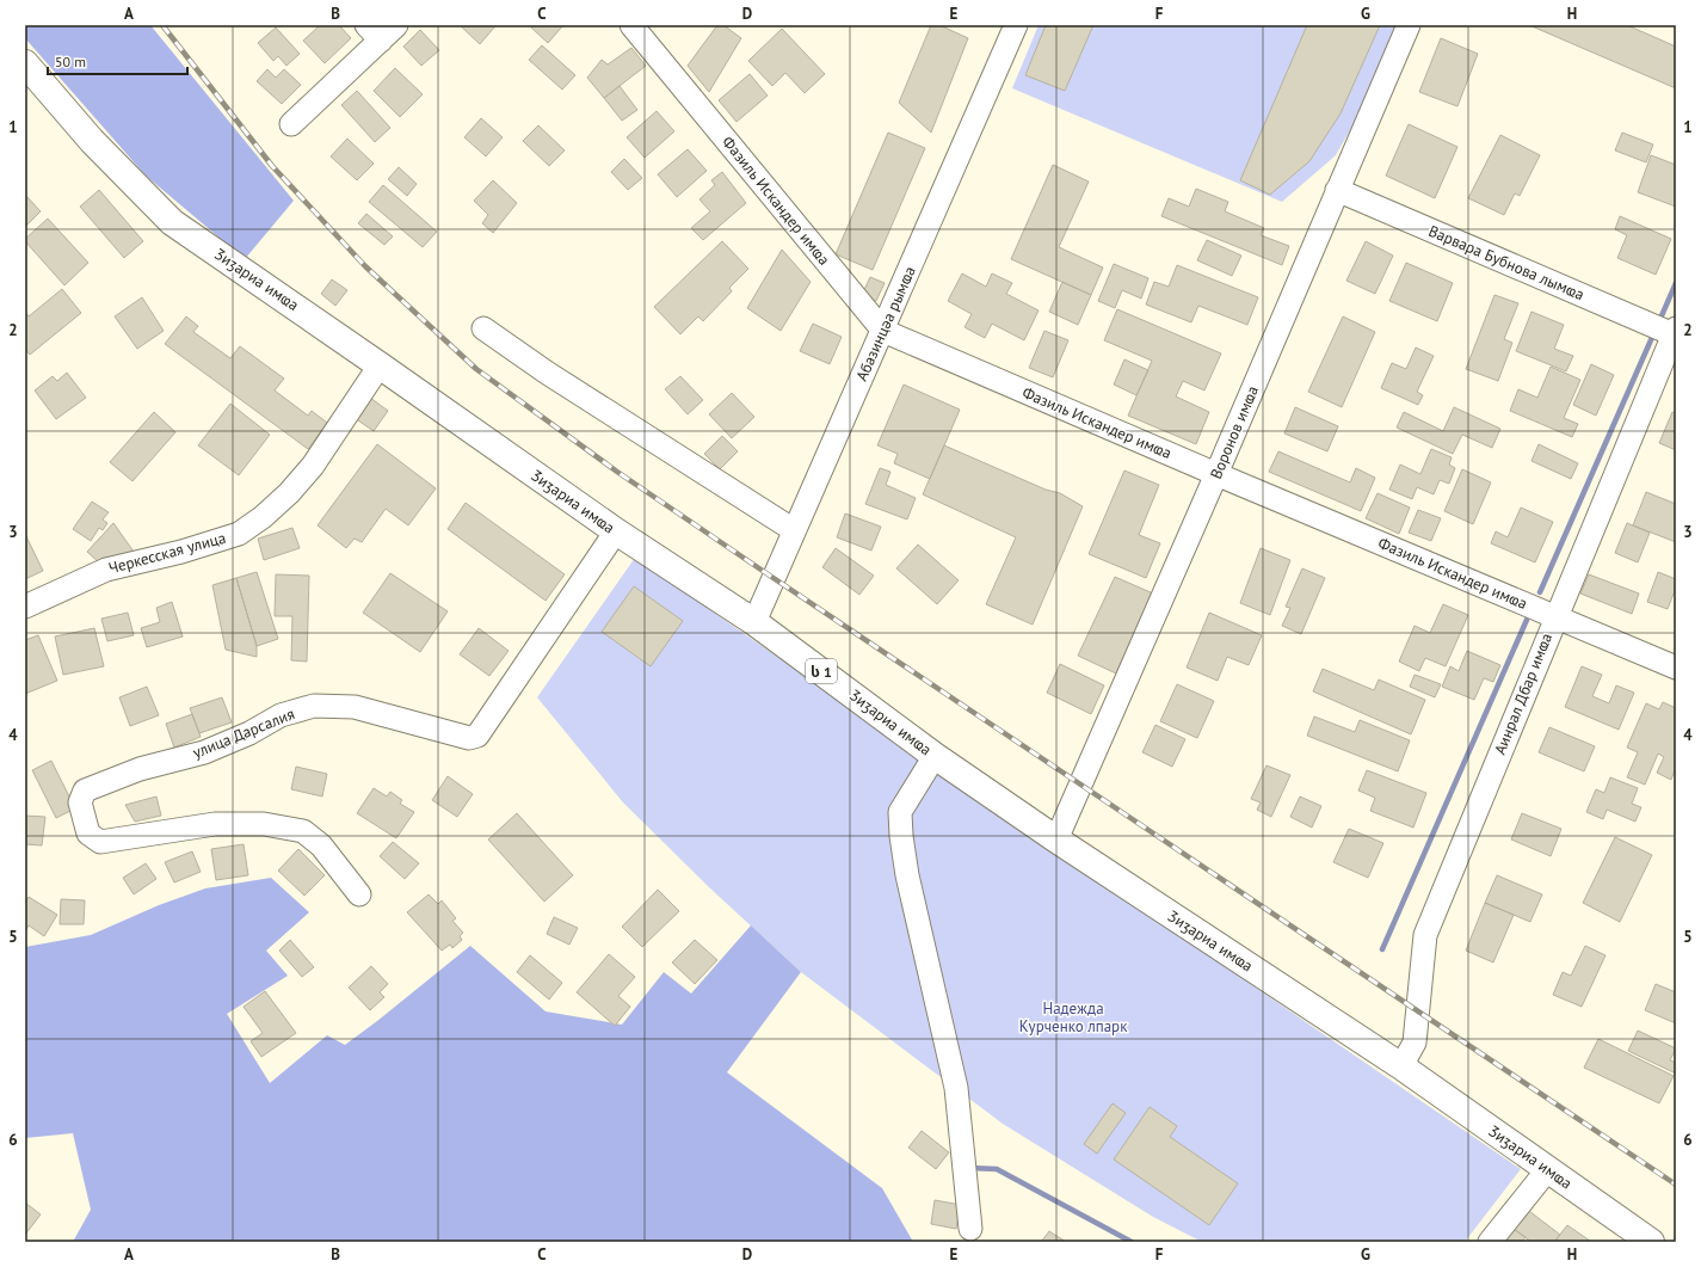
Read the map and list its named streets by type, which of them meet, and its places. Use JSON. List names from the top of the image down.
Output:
{
  "streets": {
    "highway": ["Ӡиӡариа имҩа", "ს 1"],
    "street": [
      "Фазиль Искандер имҩа",
      "Варвара Бубнова лымҩа",
      "Абазинцәа рымҩа",
      "Воронов имҩа",
      "Черкесская улица",
      "Аинрал Дбар имҩа",
      "улица Дарсалия"
    ]
  },
  "crossings": [
    ["Фазиль Искандер имҩа", "Абазинцәа рымҩа"],
    ["Фазиль Искандер имҩа", "Воронов имҩа"],
    ["Фазиль Искандер имҩа", "Аинрал Дбар имҩа"],
    ["Варвара Бубнова лымҩа", "Воронов имҩа"],
    ["Варвара Бубнова лымҩа", "Аинрал Дбар имҩа"],
    ["Ӡиӡариа имҩа", "Абазинцәа рымҩа"],
    ["Ӡиӡариа имҩа", "Воронов имҩа"],
    ["Ӡиӡариа имҩа", "Черкесская улица"],
    ["Ӡиӡариа имҩа", "Аинрал Дбар имҩа"],
    ["Ӡиӡариа имҩа", "улица Дарсалия"]
  ],
  "parks": ["Надежда Курченко лпарк"],
  "scale_bar": "50 m",
  "grid": {
    "columns": [
      "A",
      "B",
      "C",
      "D",
      "E",
      "F",
      "G",
      "H"
    ],
    "rows": [
      "1",
      "2",
      "3",
      "4",
      "5",
      "6"
    ]
  }
}
